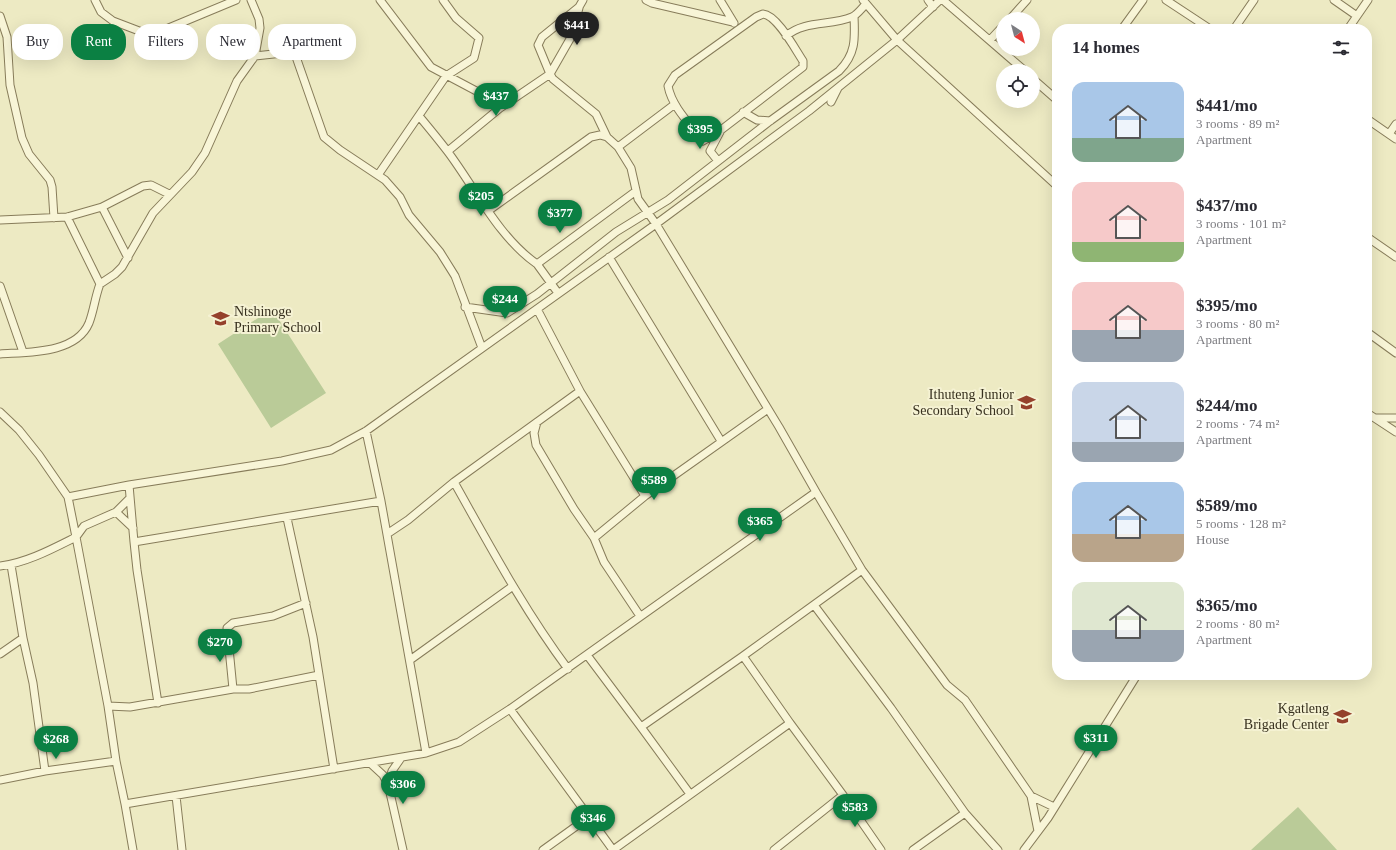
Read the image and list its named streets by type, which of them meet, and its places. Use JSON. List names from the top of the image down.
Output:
{
  "places": {
    "school or university": ["Ntshinoge Primary School", "Ithuteng Junior Secondary School", "Kgatleng Brigade Center"]
  },
  "north": "bottom right",
  "page": {
    "price": [
      "$441",
      "$437",
      "$395",
      "$205",
      "$377",
      "$244",
      "$589",
      "$365",
      "$270",
      "$311",
      "$268",
      "$306",
      "$583",
      "$346"
    ],
    "chip": [
      "Buy",
      "Rent",
      "Filters",
      "New",
      "Apartment"
    ],
    "heading": "14 homes",
    "list": [
      {
        "name": "$441/mo",
        "note": "3 rooms · 89 m² · Apartment"
      },
      {
        "name": "$437/mo",
        "note": "3 rooms · 101 m² · Apartment"
      },
      {
        "name": "$395/mo",
        "note": "3 rooms · 80 m² · Apartment"
      },
      {
        "name": "$244/mo",
        "note": "2 rooms · 74 m² · Apartment"
      },
      {
        "name": "$589/mo",
        "note": "5 rooms · 128 m² · House"
      },
      {
        "name": "$365/mo",
        "note": "2 rooms · 80 m² · Apartment"
      }
    ]
  }
}
